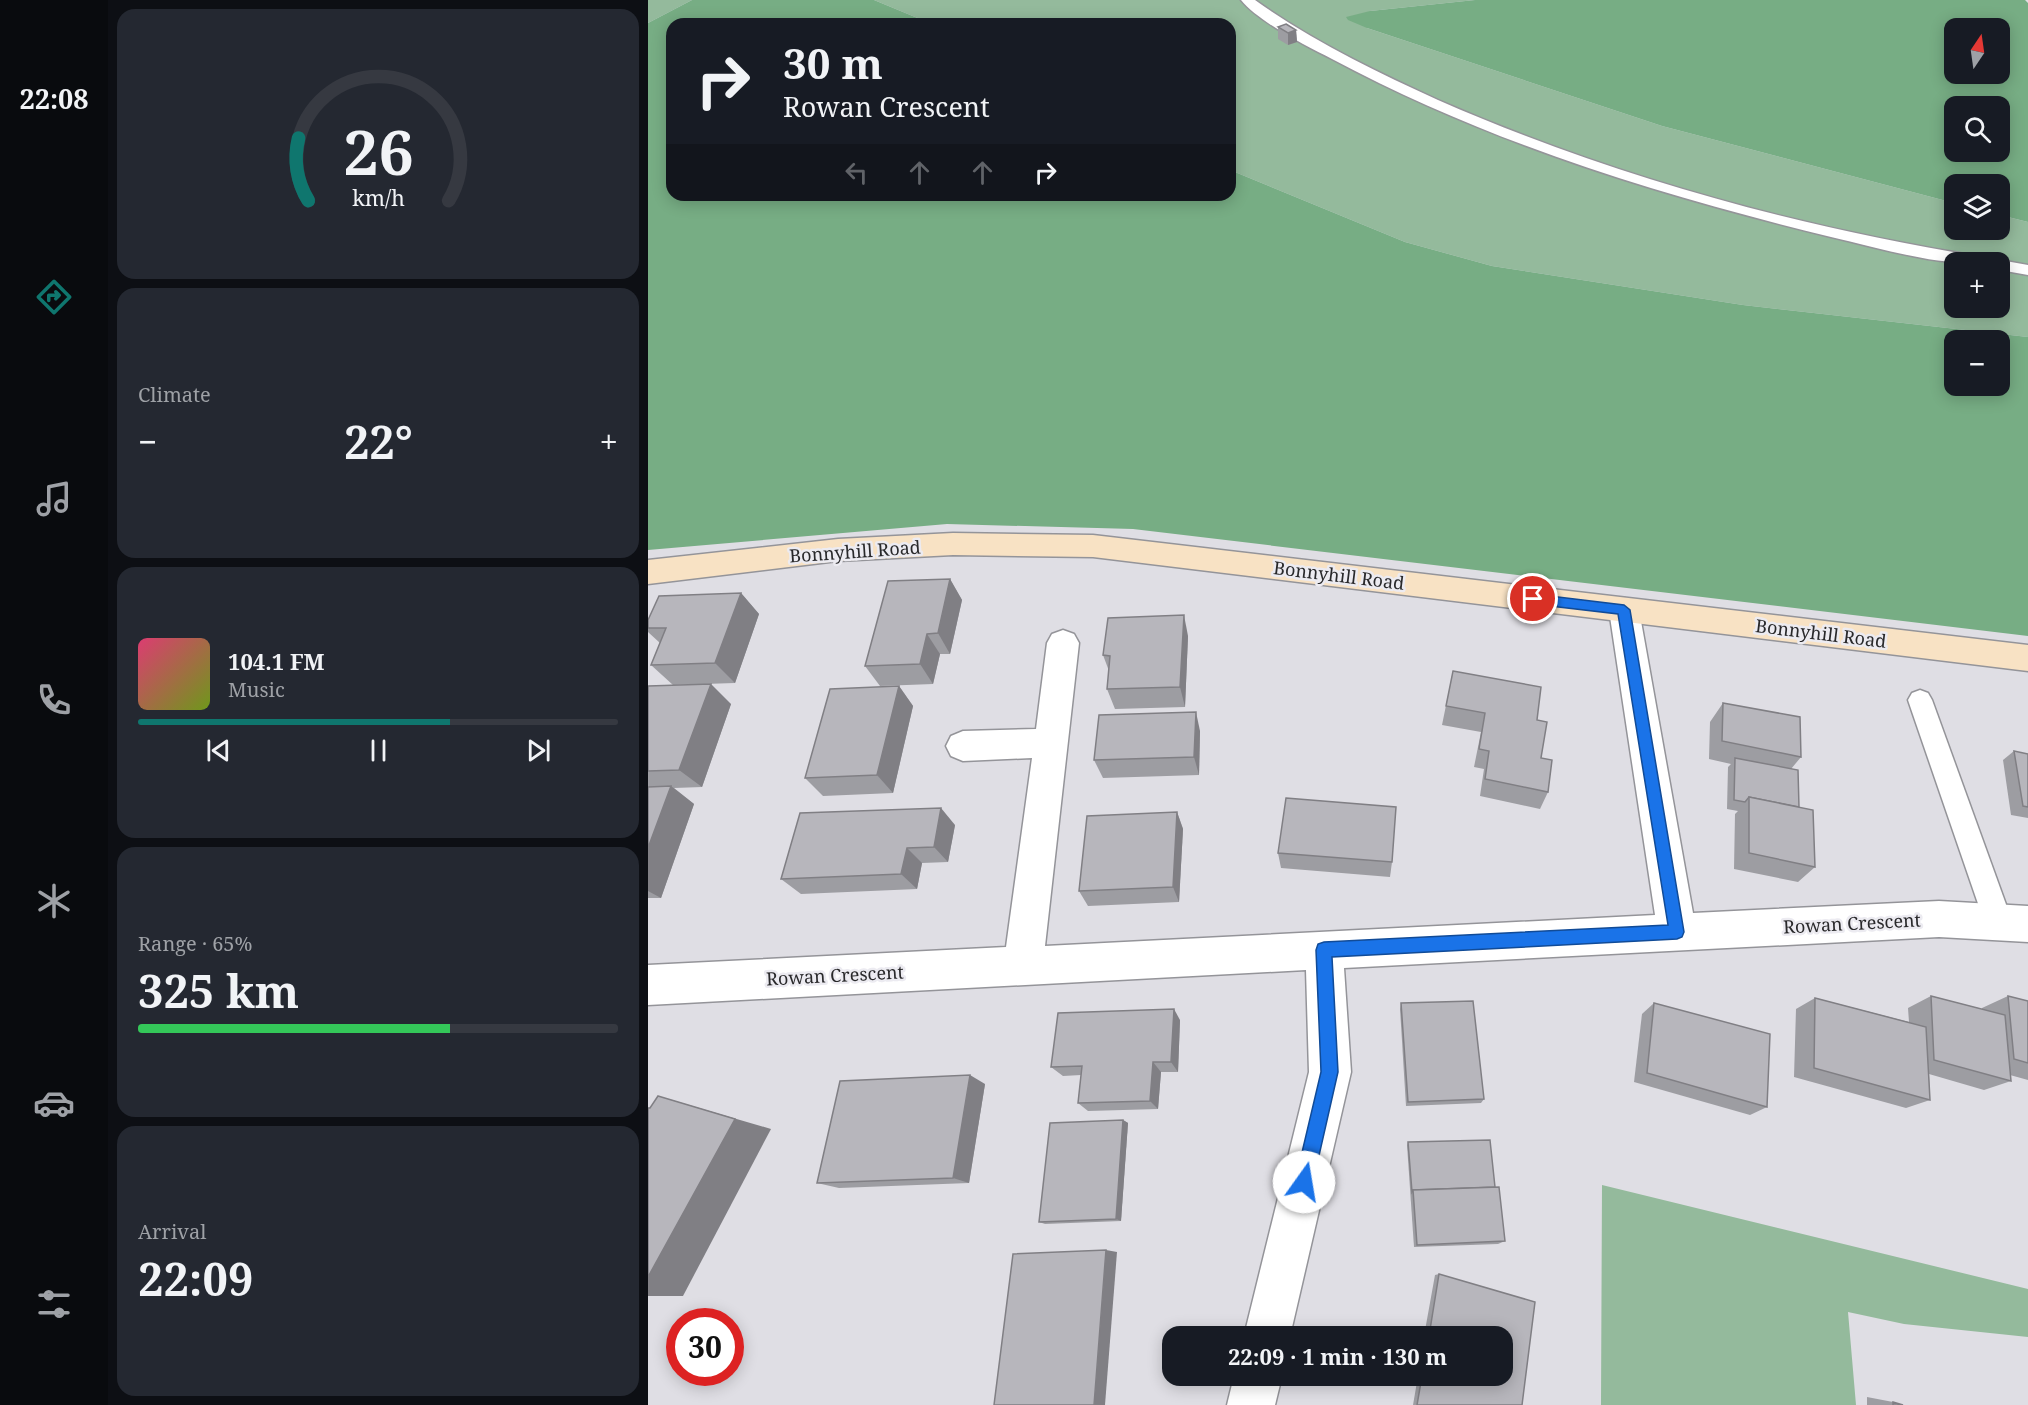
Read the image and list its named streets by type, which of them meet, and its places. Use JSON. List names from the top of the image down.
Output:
{
  "streets": {
    "main road": ["Bonnyhill Road"],
    "street": ["Rowan Crescent"]
  },
  "north": "top",
  "page": {
    "tabs": "22:08",
    "map_buttons": ["+", "−"],
    "turn": ["30 m", "Rowan Crescent"],
    "tile": [
      "Climate",
      ["Range · 65%", "325 km"],
      ["Arrival", "22:09"]
    ],
    "heat": ["−", "22°", "+"],
    "song": ["104.1 FM", "Music"],
    "limit": "30",
    "trip": "22:09 · 1 min · 130 m",
    "gauge": ["26", "km/h"]
  }
}
